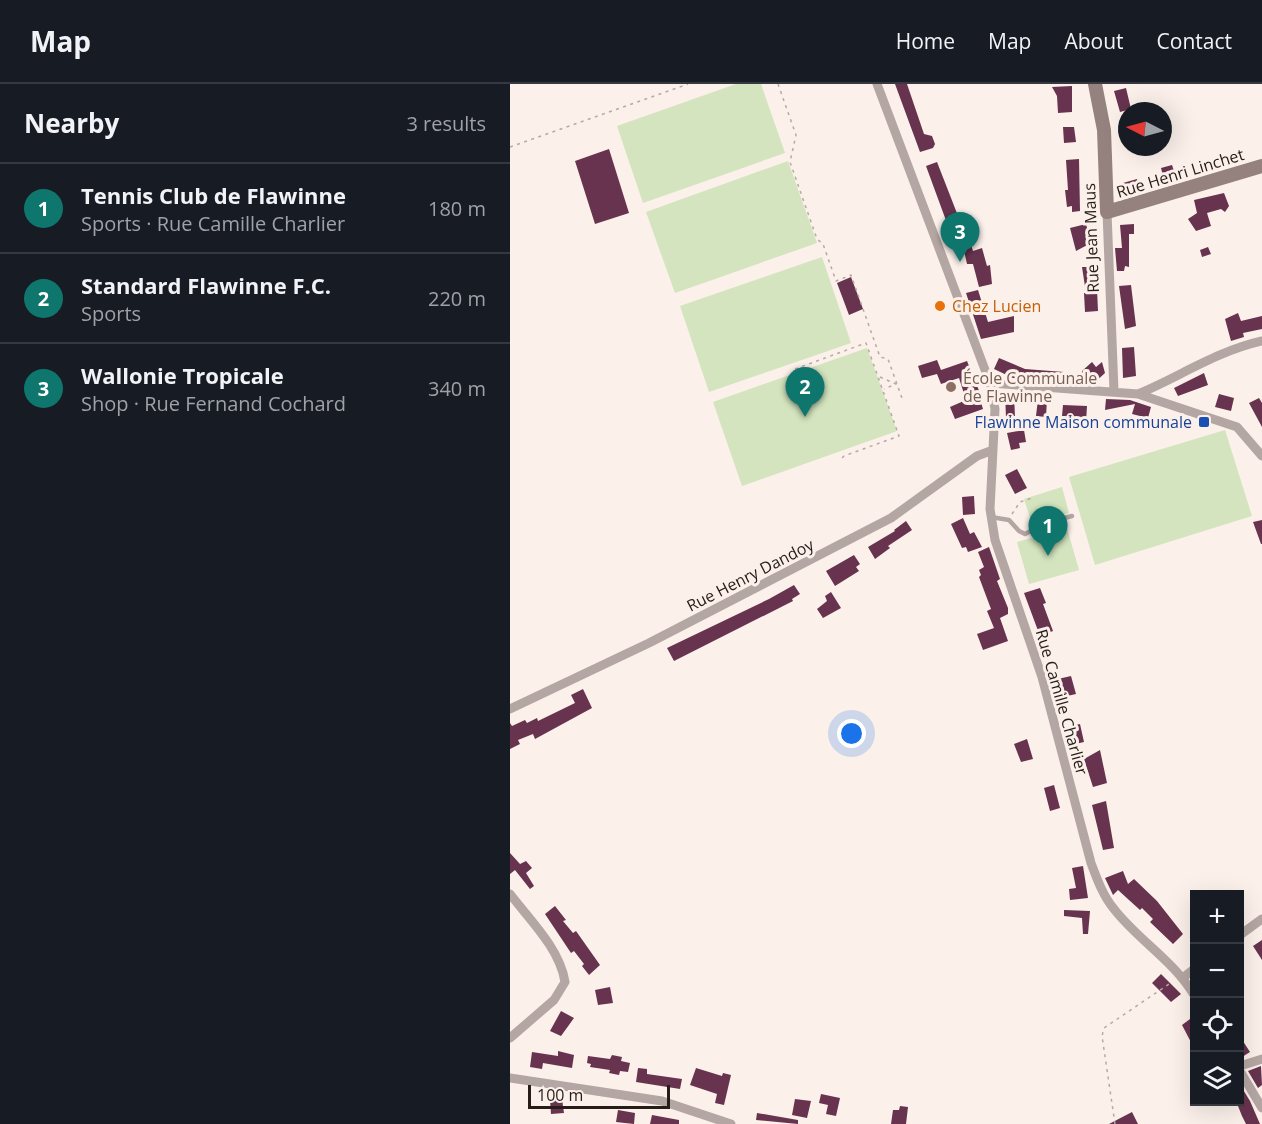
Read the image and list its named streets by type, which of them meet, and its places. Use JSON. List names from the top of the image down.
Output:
{
  "streets": {
    "street": [
      "Rue Henri Linchet",
      "Rue Jean Maus",
      "Rue Henry Dandoy",
      "Rue Camille Charlier"
    ]
  },
  "crossings": [
    ["Rue Henri Linchet", "Rue Jean Maus"],
    ["Rue Henry Dandoy", "Rue Camille Charlier"]
  ],
  "places": {
    "other": ["Chez Lucien", "École Communale de Flawinne"],
    "transit": ["Flawinne Maison communale"]
  },
  "scale_bar": "100 m",
  "north": "left",
  "page": {
    "header": "Map",
    "nav": [
      "Home",
      "Map",
      "About",
      "Contact"
    ],
    "heading": ["Nearby", "3 results"],
    "list": [
      {
        "mark": "1",
        "name": "Tennis Club de Flawinne",
        "note": "Sports · Rue Camille Charlier",
        "value": "180 m"
      },
      {
        "mark": "2",
        "name": "Standard Flawinne F.C.",
        "note": "Sports",
        "value": "220 m"
      },
      {
        "mark": "3",
        "name": "Wallonie Tropicale",
        "note": "Shop · Rue Fernand Cochard",
        "value": "340 m"
      }
    ],
    "pins": ["3", "2", "1"],
    "map_buttons": ["+", "−"],
    "scale": "100 m"
  }
}
